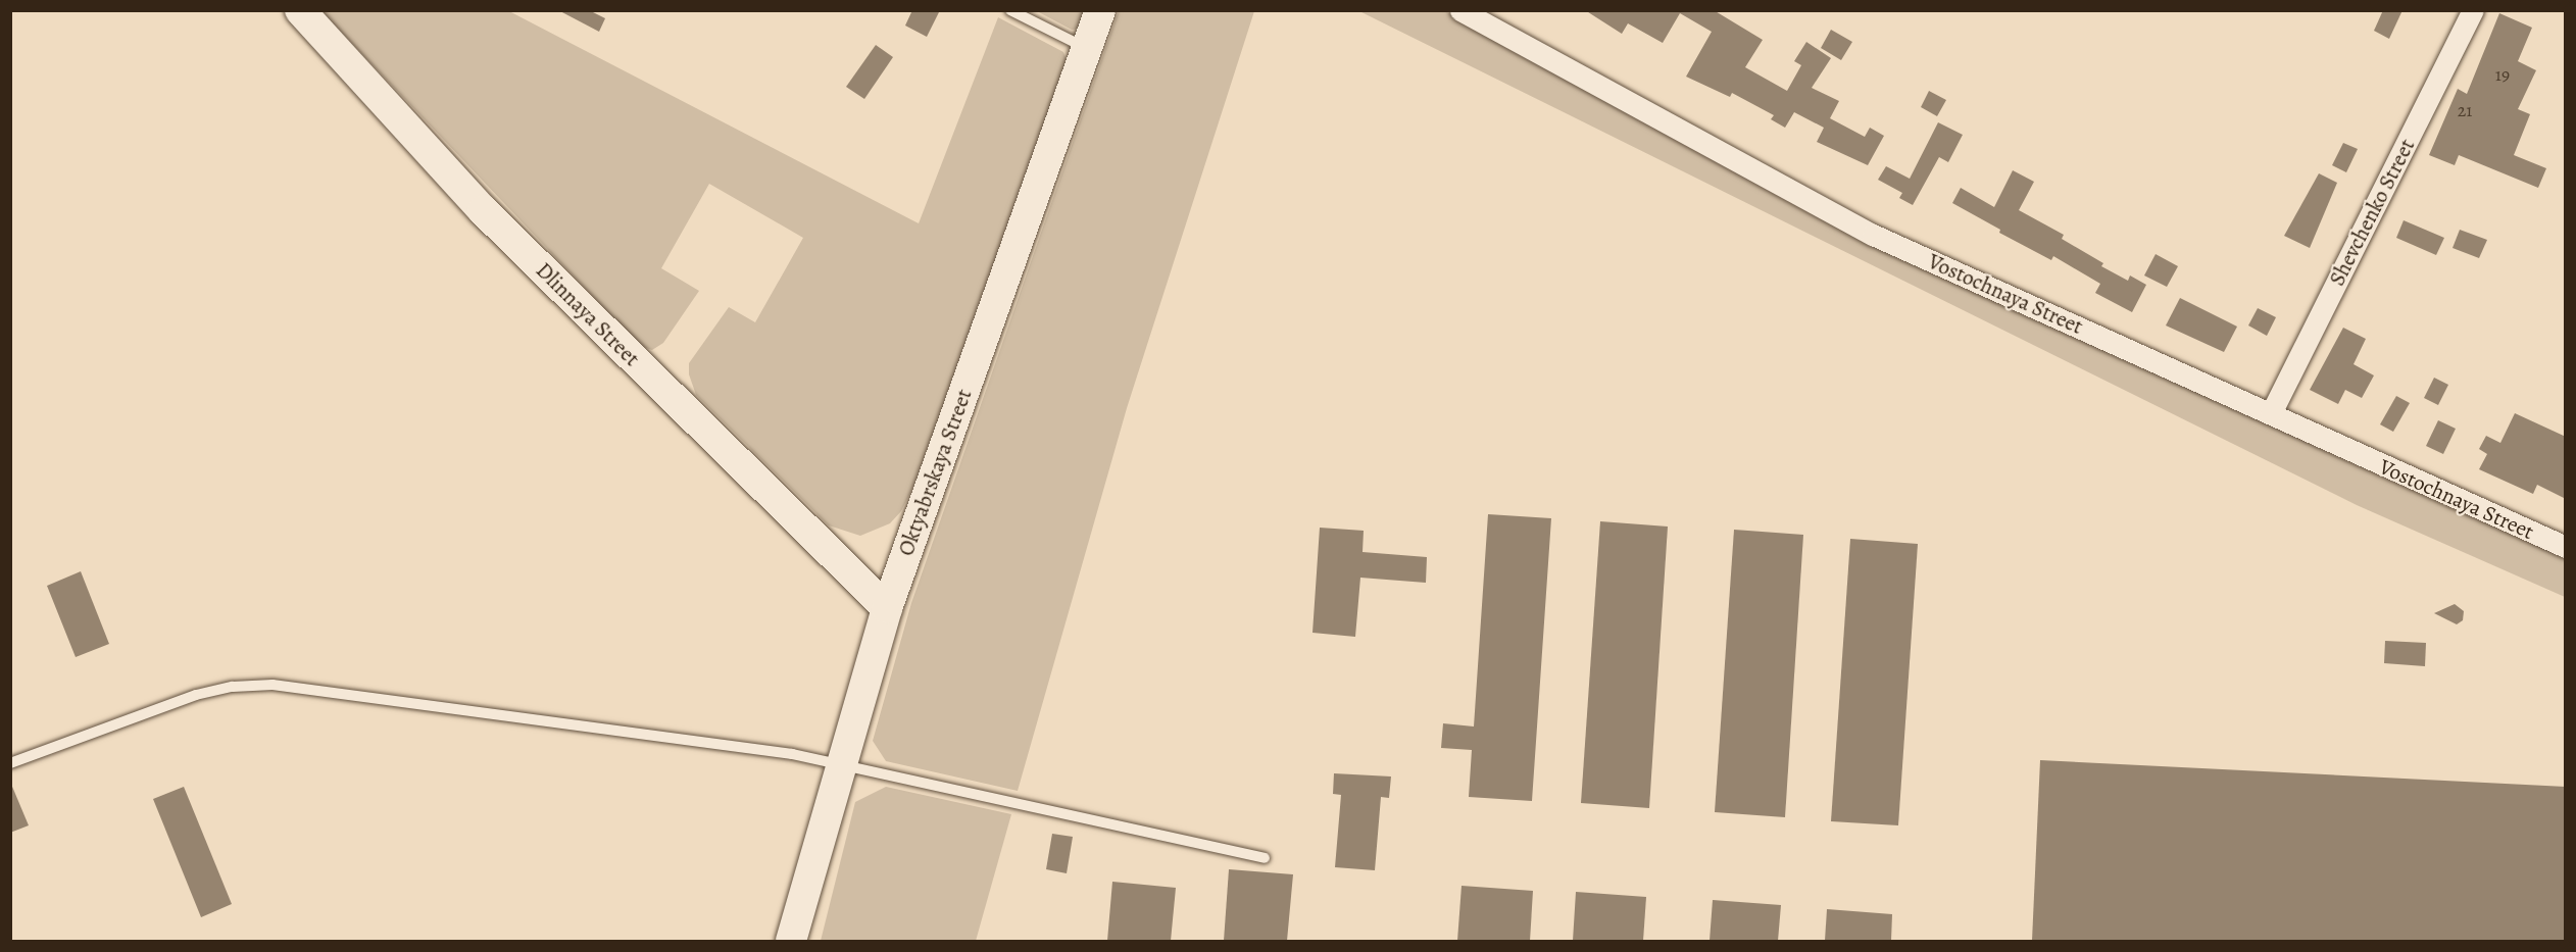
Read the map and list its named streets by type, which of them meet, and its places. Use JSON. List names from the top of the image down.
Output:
{
  "streets": {
    "street": [
      "Shevchenko Street",
      "Vostochnaya Street",
      "Dlinnaya Street",
      "Oktyabrskaya Street"
    ]
  },
  "crossings": [
    ["Shevchenko Street", "Vostochnaya Street"],
    ["Dlinnaya Street", "Oktyabrskaya Street"]
  ],
  "house_numbers": ["19", "21"]
}
